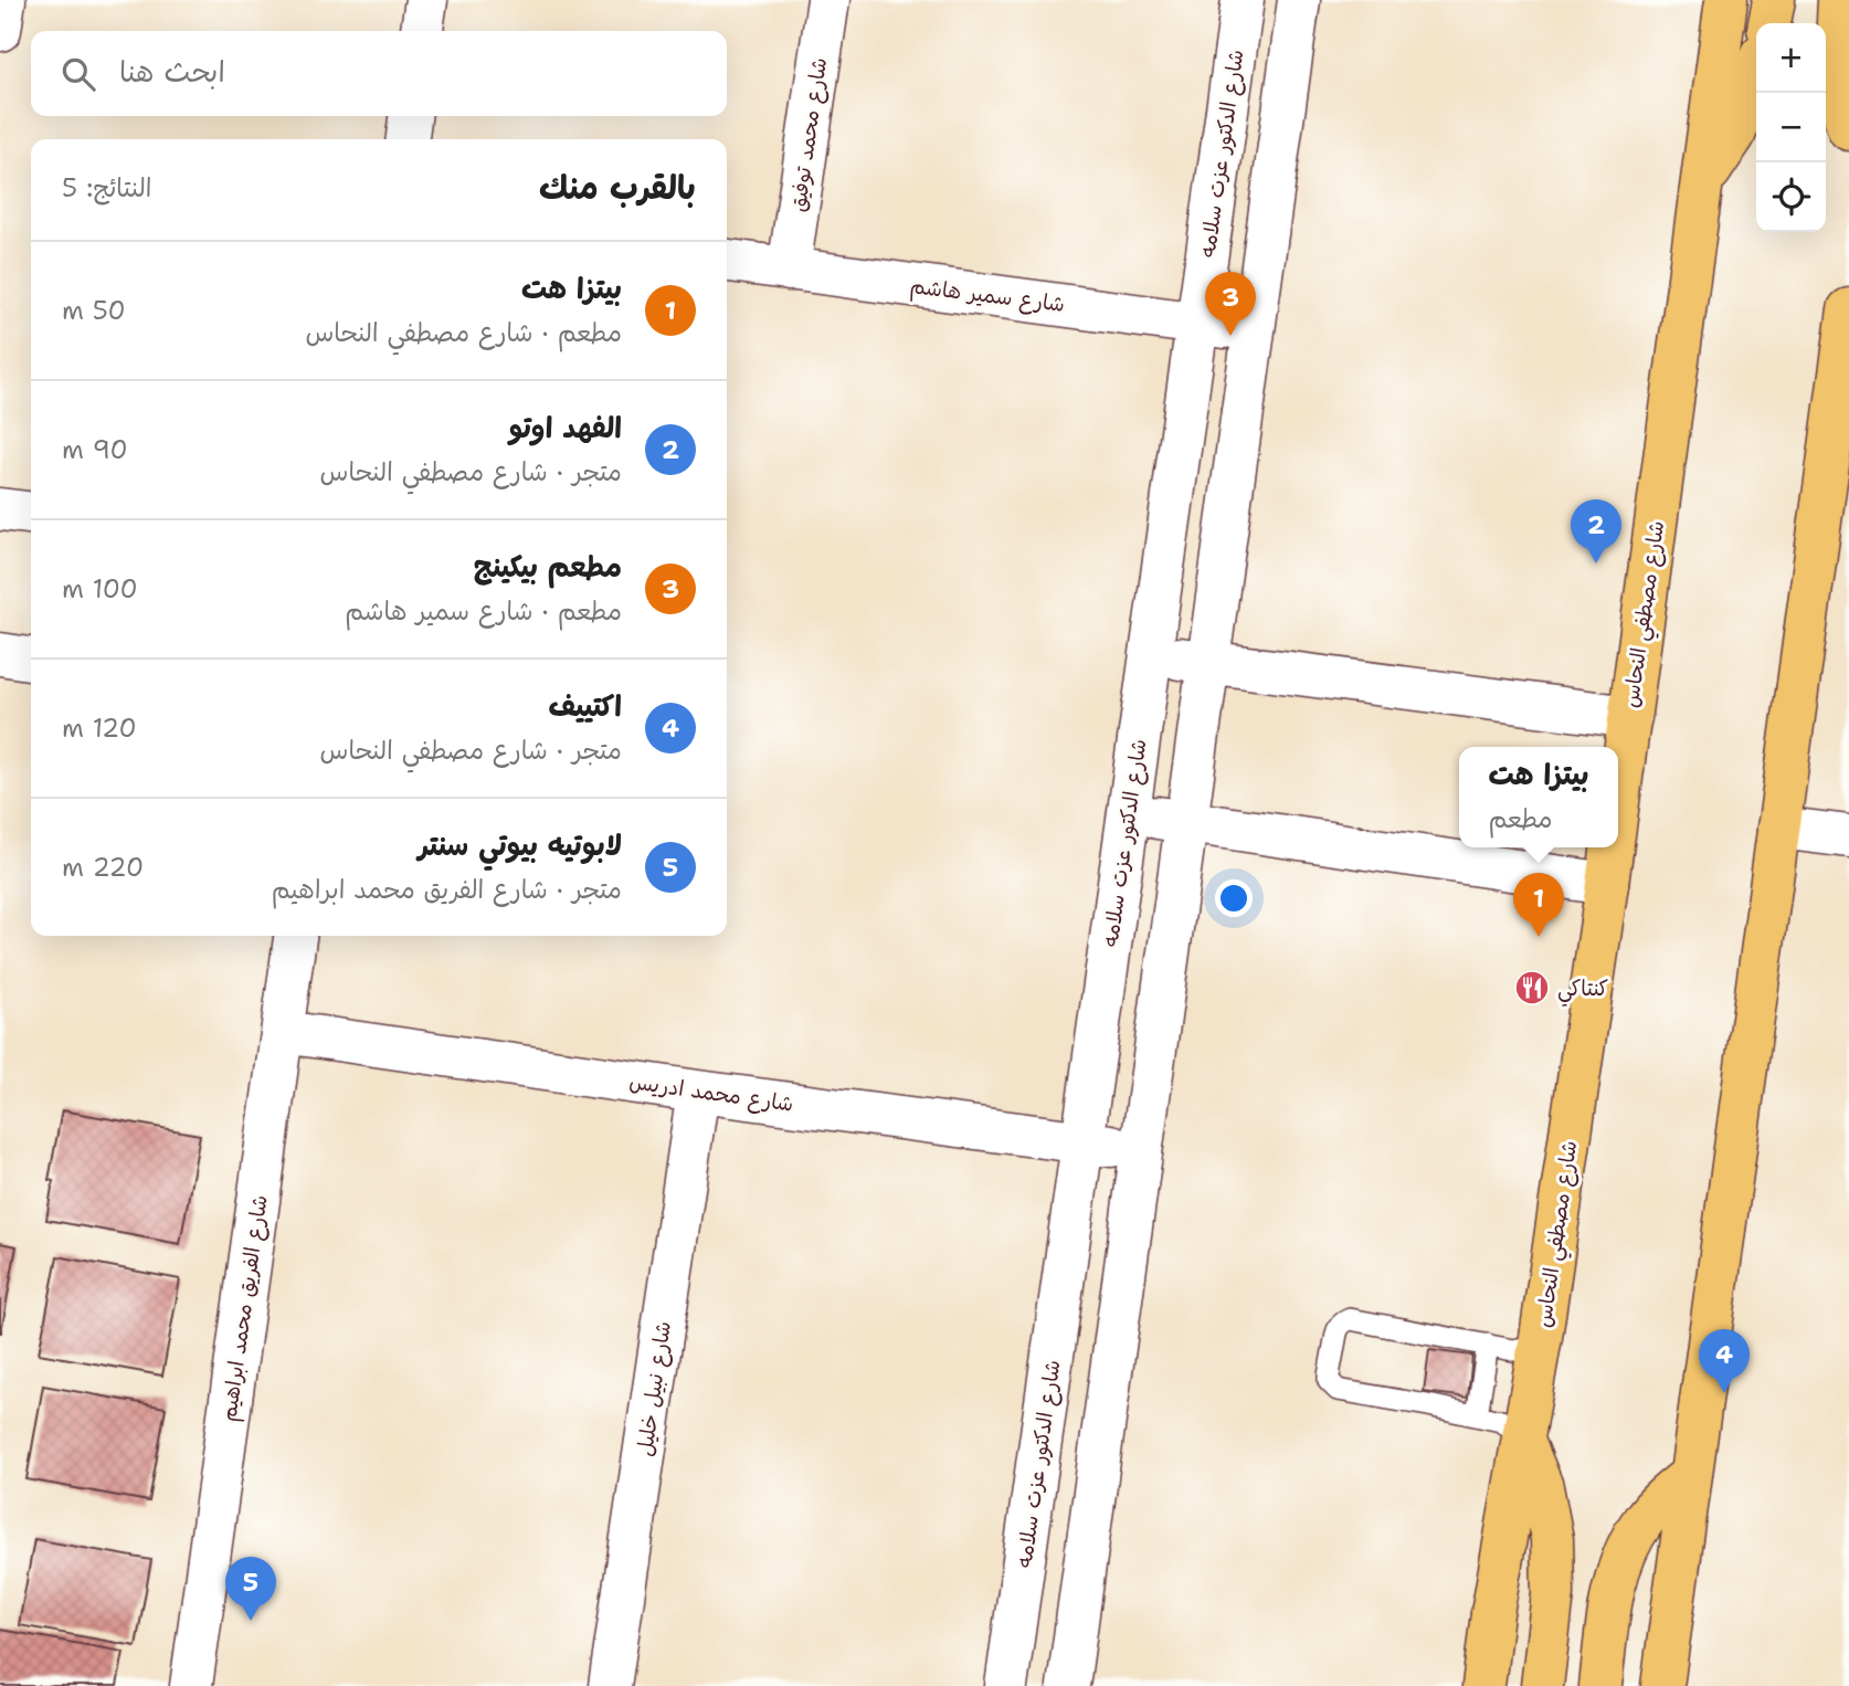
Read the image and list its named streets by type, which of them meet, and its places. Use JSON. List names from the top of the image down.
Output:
{
  "streets": {
    "main road": ["شارع مصطفي النحاس"],
    "street": [
      "شارع محمد توفيق",
      "شارع الدكتور عزت سلامه",
      "شارع سمير هاشم",
      "شارع محمد ادريس",
      "شارع الفريق محمد ابراهيم",
      "شارع نبيل خليل"
    ]
  },
  "crossings": [
    ["شارع محمد توفيق", "شارع سمير هاشم"],
    ["شارع الدكتور عزت سلامه", "شارع سمير هاشم"],
    ["شارع الدكتور عزت سلامه", "شارع محمد ادريس"],
    ["شارع محمد ادريس", "شارع الفريق محمد ابراهيم"],
    ["شارع محمد ادريس", "شارع نبيل خليل"]
  ],
  "places": {
    "restaurant": ["كنتاكي"]
  },
  "page": {
    "map_buttons": ["+", "−"],
    "search": "ابحث هنا",
    "heading": ["بالقرب منك", "النتائج: 5"],
    "list": [
      {
        "mark": "1",
        "name": "بيتزا هت",
        "note": "مطعم · شارع مصطفي النحاس",
        "value": "50 m"
      },
      {
        "mark": "2",
        "name": "الفهد اوتو",
        "note": "متجر · شارع مصطفي النحاس",
        "value": "90 m"
      },
      {
        "mark": "3",
        "name": "مطعم بيكينج",
        "note": "مطعم · شارع سمير هاشم",
        "value": "100 m"
      },
      {
        "mark": "4",
        "name": "اكتييف",
        "note": "متجر · شارع مصطفي النحاس",
        "value": "120 m"
      },
      {
        "mark": "5",
        "name": "لابوتيه بيوتي سنتر",
        "note": "متجر · شارع الفريق محمد ابراهيم",
        "value": "220 m"
      }
    ],
    "pins": [
      "3",
      "2",
      "1",
      "4",
      "5"
    ],
    "popup": ["بيتزا هت", "مطعم"]
  }
}
